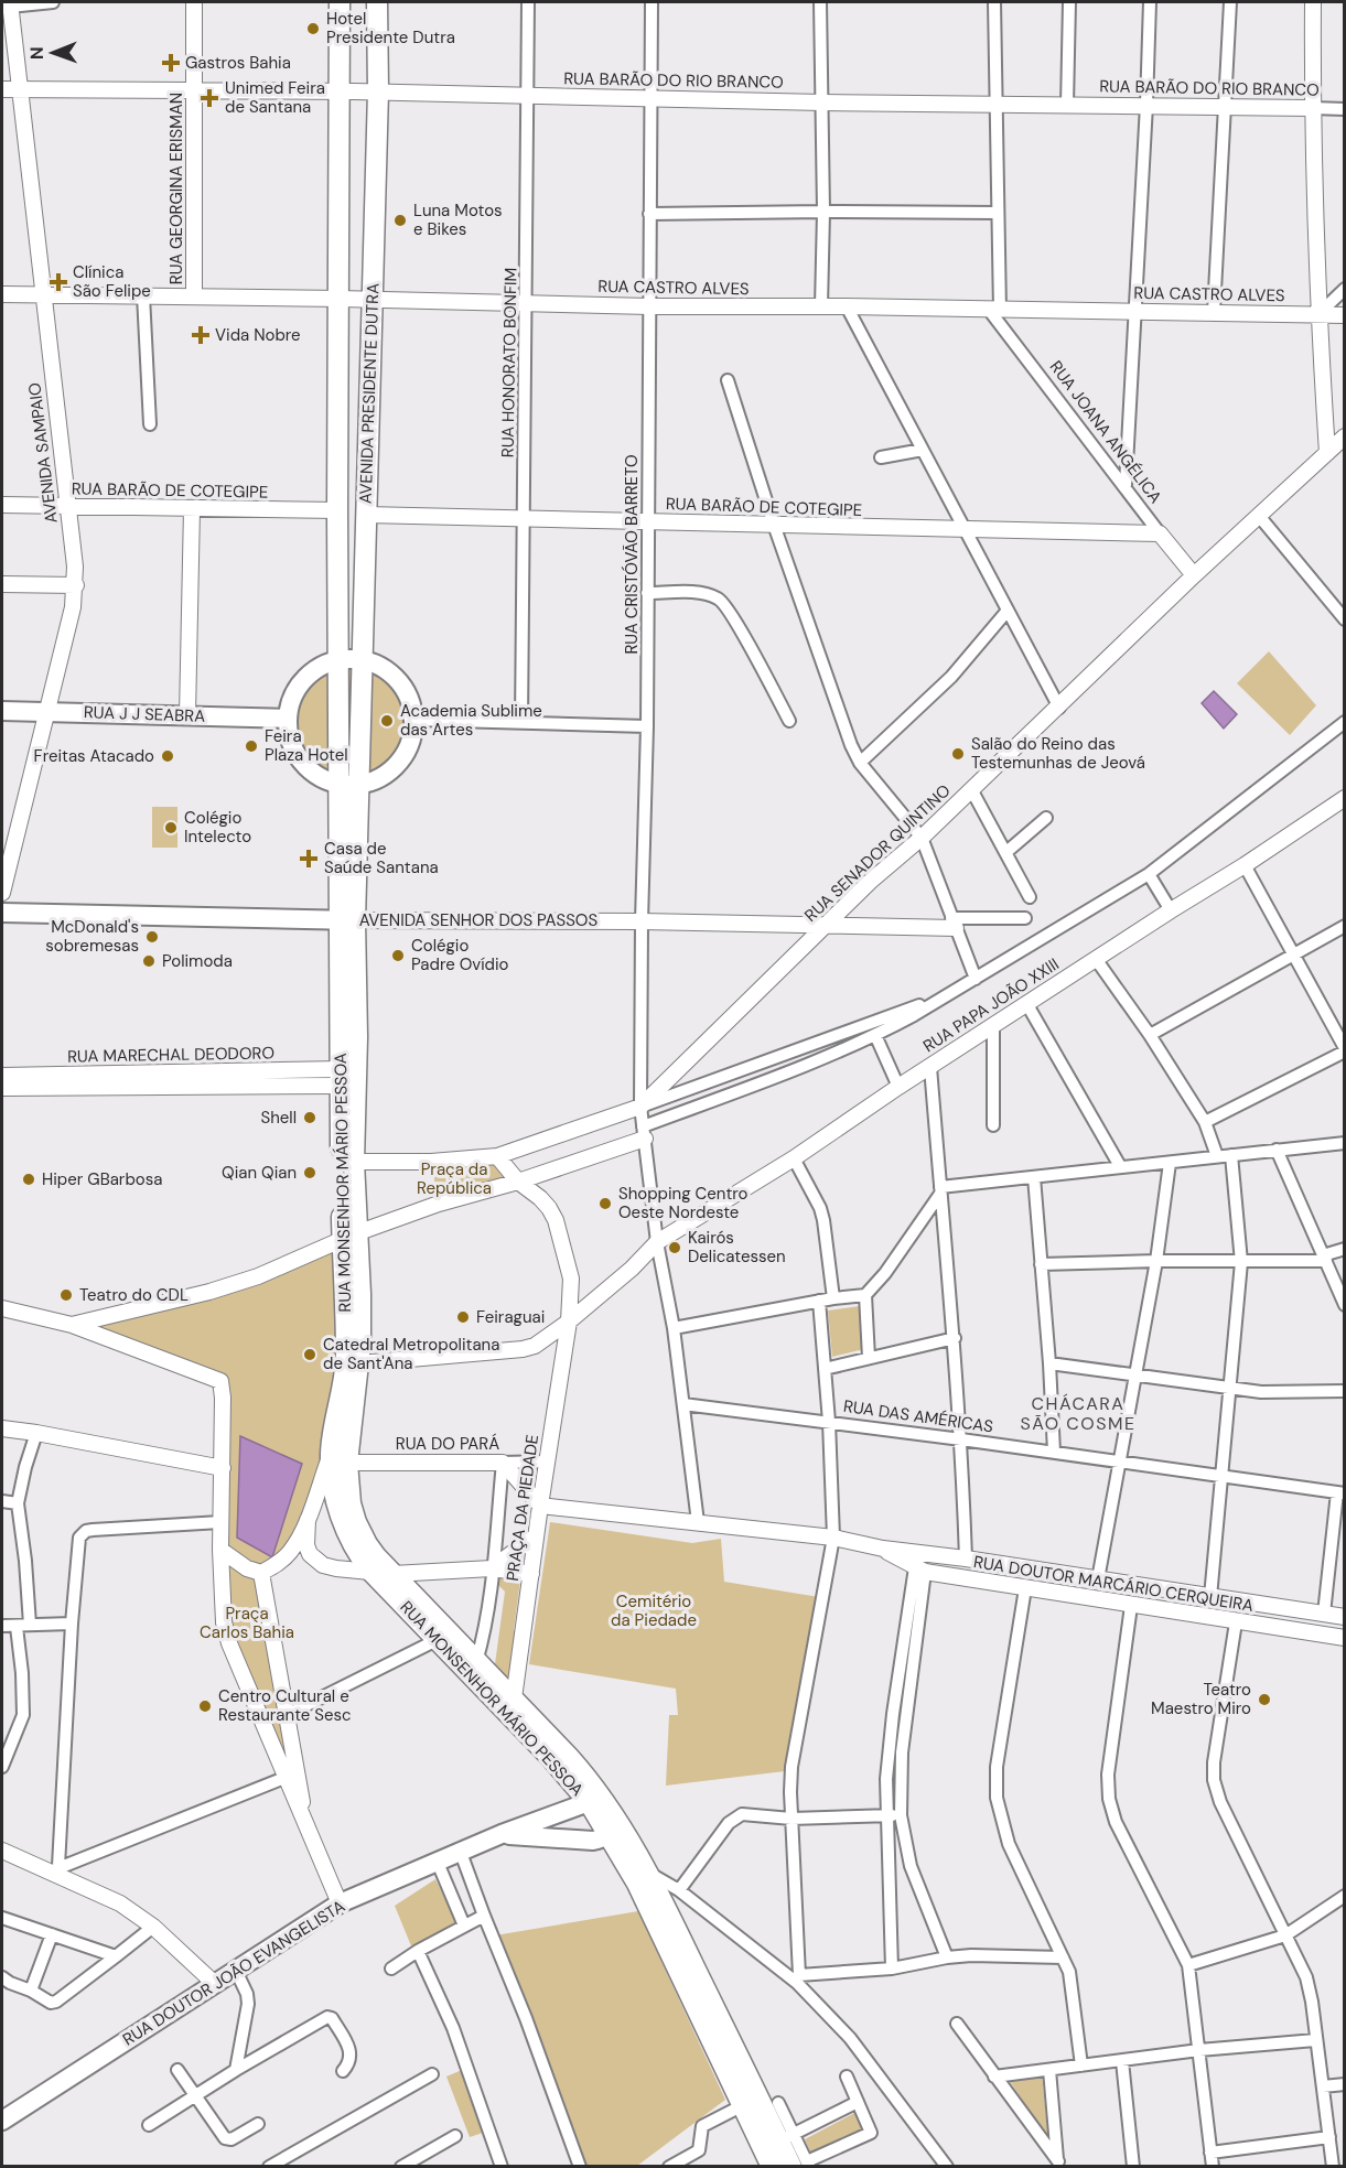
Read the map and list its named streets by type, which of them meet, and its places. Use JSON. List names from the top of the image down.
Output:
{
  "streets": {
    "highway": ["AVENIDA PRESIDENTE DUTRA", "RUA MONSENHOR MÁRIO PESSOA"],
    "main road": ["RUA J J SEABRA", "AVENIDA SENHOR DOS PASSOS", "RUA DOUTOR JOÃO EVANGELISTA"],
    "street": [
      "RUA BARÃO DO RIO BRANCO",
      "RUA GEORGINA ERISMAN",
      "RUA CASTRO ALVES",
      "RUA HONORATO BONFIM",
      "RUA JOANA ANGÉLICA",
      "AVENIDA SAMPAIO",
      "RUA BARÃO DE COTEGIPE",
      "RUA CRISTÓVÃO BARRETO",
      "RUA SENADOR QUINTINO",
      "RUA PAPA JOÃO XXIII",
      "RUA MARECHAL DEODORO",
      "RUA DAS AMÉRICAS",
      "RUA DO PARÁ",
      "PRAÇA DA PIEDADE",
      "RUA DOUTOR MARCÁRIO CERQUEIRA"
    ]
  },
  "crossings": [
    ["RUA BARÃO DO RIO BRANCO", "RUA GEORGINA ERISMAN"],
    ["RUA BARÃO DO RIO BRANCO", "RUA HONORATO BONFIM"],
    ["RUA BARÃO DO RIO BRANCO", "AVENIDA PRESIDENTE DUTRA"],
    ["RUA BARÃO DO RIO BRANCO", "AVENIDA SAMPAIO"],
    ["RUA BARÃO DO RIO BRANCO", "RUA CRISTÓVÃO BARRETO"],
    ["RUA GEORGINA ERISMAN", "RUA CASTRO ALVES"],
    ["RUA CASTRO ALVES", "RUA HONORATO BONFIM"],
    ["RUA CASTRO ALVES", "AVENIDA PRESIDENTE DUTRA"],
    ["RUA CASTRO ALVES", "RUA JOANA ANGÉLICA"],
    ["RUA CASTRO ALVES", "AVENIDA SAMPAIO"],
    ["RUA CASTRO ALVES", "RUA CRISTÓVÃO BARRETO"],
    ["RUA HONORATO BONFIM", "RUA BARÃO DE COTEGIPE"],
    ["AVENIDA PRESIDENTE DUTRA", "RUA BARÃO DE COTEGIPE"],
    ["AVENIDA PRESIDENTE DUTRA", "RUA MONSENHOR MÁRIO PESSOA"],
    ["RUA JOANA ANGÉLICA", "RUA BARÃO DE COTEGIPE"],
    ["RUA JOANA ANGÉLICA", "RUA SENADOR QUINTINO"],
    ["AVENIDA SAMPAIO", "RUA BARÃO DE COTEGIPE"],
    ["AVENIDA SAMPAIO", "RUA J J SEABRA"],
    ["RUA BARÃO DE COTEGIPE", "RUA CRISTÓVÃO BARRETO"],
    ["RUA CRISTÓVÃO BARRETO", "RUA SENADOR QUINTINO"],
    ["RUA CRISTÓVÃO BARRETO", "AVENIDA SENHOR DOS PASSOS"],
    ["RUA CRISTÓVÃO BARRETO", "RUA PAPA JOÃO XXIII"],
    ["RUA CRISTÓVÃO BARRETO", "RUA DAS AMÉRICAS"],
    ["RUA CRISTÓVÃO BARRETO", "RUA DOUTOR MARCÁRIO CERQUEIRA"],
    ["RUA SENADOR QUINTINO", "AVENIDA SENHOR DOS PASSOS"],
    ["AVENIDA SENHOR DOS PASSOS", "RUA MONSENHOR MÁRIO PESSOA"],
    ["RUA PAPA JOÃO XXIII", "RUA MONSENHOR MÁRIO PESSOA"],
    ["RUA PAPA JOÃO XXIII", "PRAÇA DA PIEDADE"],
    ["RUA MARECHAL DEODORO", "RUA MONSENHOR MÁRIO PESSOA"],
    ["RUA MONSENHOR MÁRIO PESSOA", "RUA DO PARÁ"],
    ["RUA MONSENHOR MÁRIO PESSOA", "PRAÇA DA PIEDADE"],
    ["RUA MONSENHOR MÁRIO PESSOA", "RUA DOUTOR JOÃO EVANGELISTA"],
    ["RUA DO PARÁ", "PRAÇA DA PIEDADE"],
    ["PRAÇA DA PIEDADE", "RUA DOUTOR MARCÁRIO CERQUEIRA"]
  ],
  "districts": ["CHÁCARA SÃO COSME"],
  "parks": ["Praça da República", "Cemitério da Piedade", "Praça Carlos Bahia"],
  "places": {
    "other": [
      "Hotel Presidente Dutra",
      "Luna Motos e Bikes",
      "Academia Sublime das Artes",
      "Feira Plaza Hotel",
      "Salão do Reino das Testemunhas de Jeová",
      "Freitas Atacado",
      "Colégio Intelecto",
      "McDonald's sobremesas",
      "Colégio Padre Ovídio",
      "Polimoda",
      "Shell",
      "Qian Qian",
      "Hiper GBarbosa",
      "Shopping Centro Oeste Nordeste",
      "Kairós Delicatessen",
      "Teatro do CDL",
      "Feiraguai",
      "Catedral Metropolitana de Sant'Ana",
      "Teatro Maestro Miro",
      "Centro Cultural e Restaurante Sesc"
    ],
    "health": [
      "Gastros Bahia",
      "Unimed Feira de Santana",
      "Clínica São Felipe",
      "Vida Nobre",
      "Casa de Saúde Santana"
    ]
  },
  "north": "left"
}
